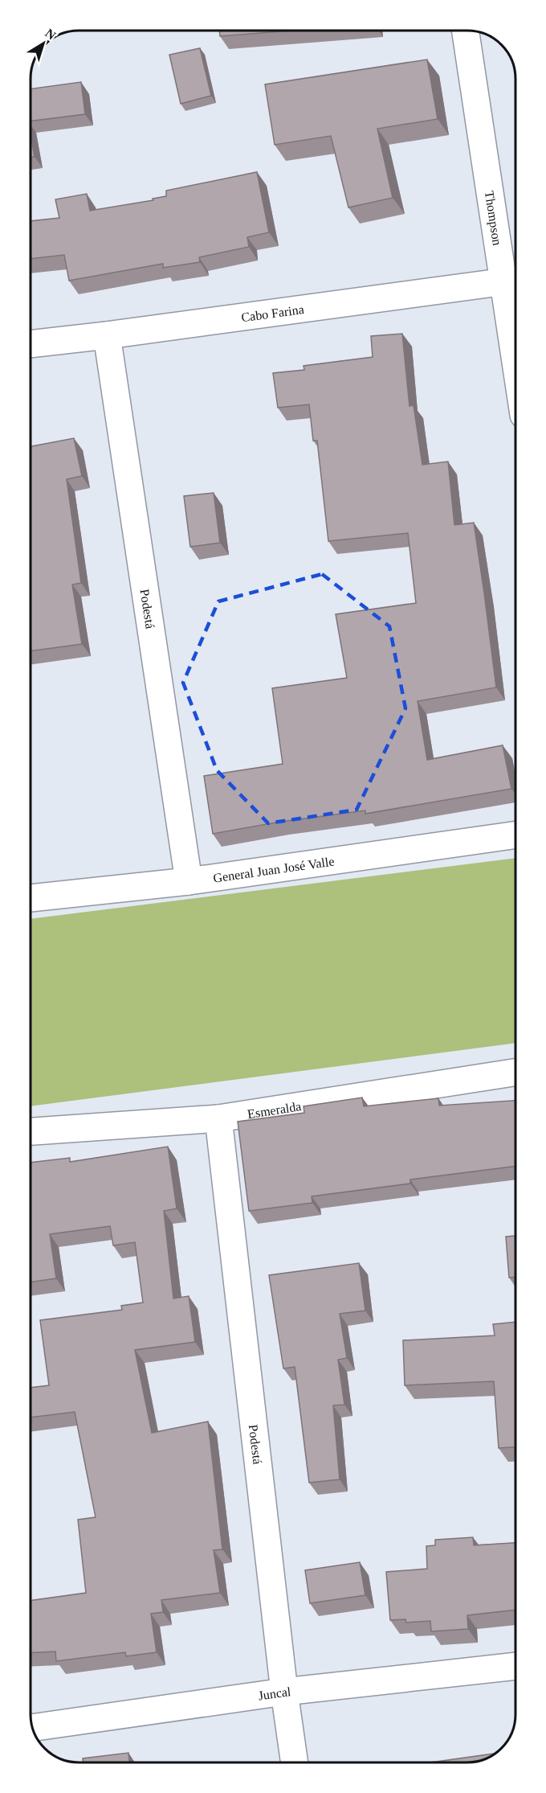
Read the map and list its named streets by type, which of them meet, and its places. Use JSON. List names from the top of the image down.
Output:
{
  "streets": {
    "street": [
      "Thompson",
      "Cabo Farina",
      "Podestá",
      "General Juan José Valle",
      "Esmeralda",
      "Juncal"
    ]
  },
  "crossings": [
    ["Thompson", "Cabo Farina"],
    ["Cabo Farina", "Podestá"],
    ["Podestá", "General Juan José Valle"],
    ["Podestá", "Esmeralda"],
    ["Podestá", "Juncal"]
  ],
  "north": "top right"
}
